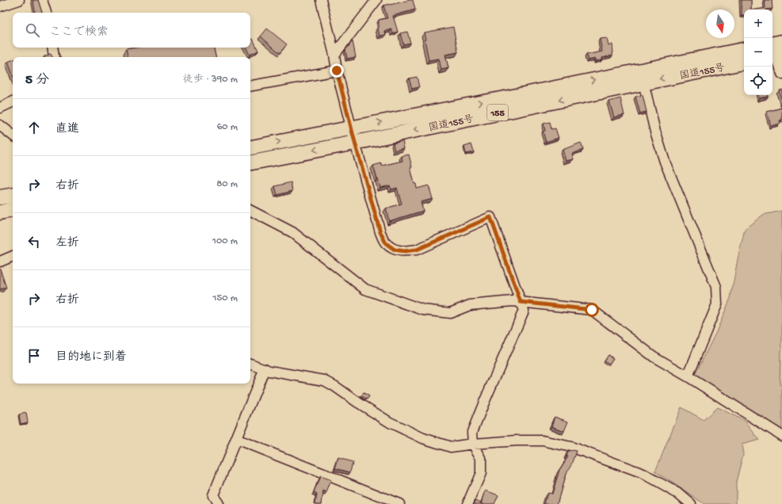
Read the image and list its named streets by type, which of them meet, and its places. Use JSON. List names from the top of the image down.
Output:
{
  "streets": {
    "highway": ["国道155号", "155"]
  },
  "north": "bottom",
  "page": {
    "map_buttons": ["+", "−"],
    "search": "ここで検索",
    "heading": ["5 分", "徒歩 · 390 m"],
    "list": [
      ["直進", "60 m"],
      ["右折", "80 m"],
      ["左折", "100 m"],
      ["右折", "150 m"],
      "目的地に到着"
    ]
  }
}
